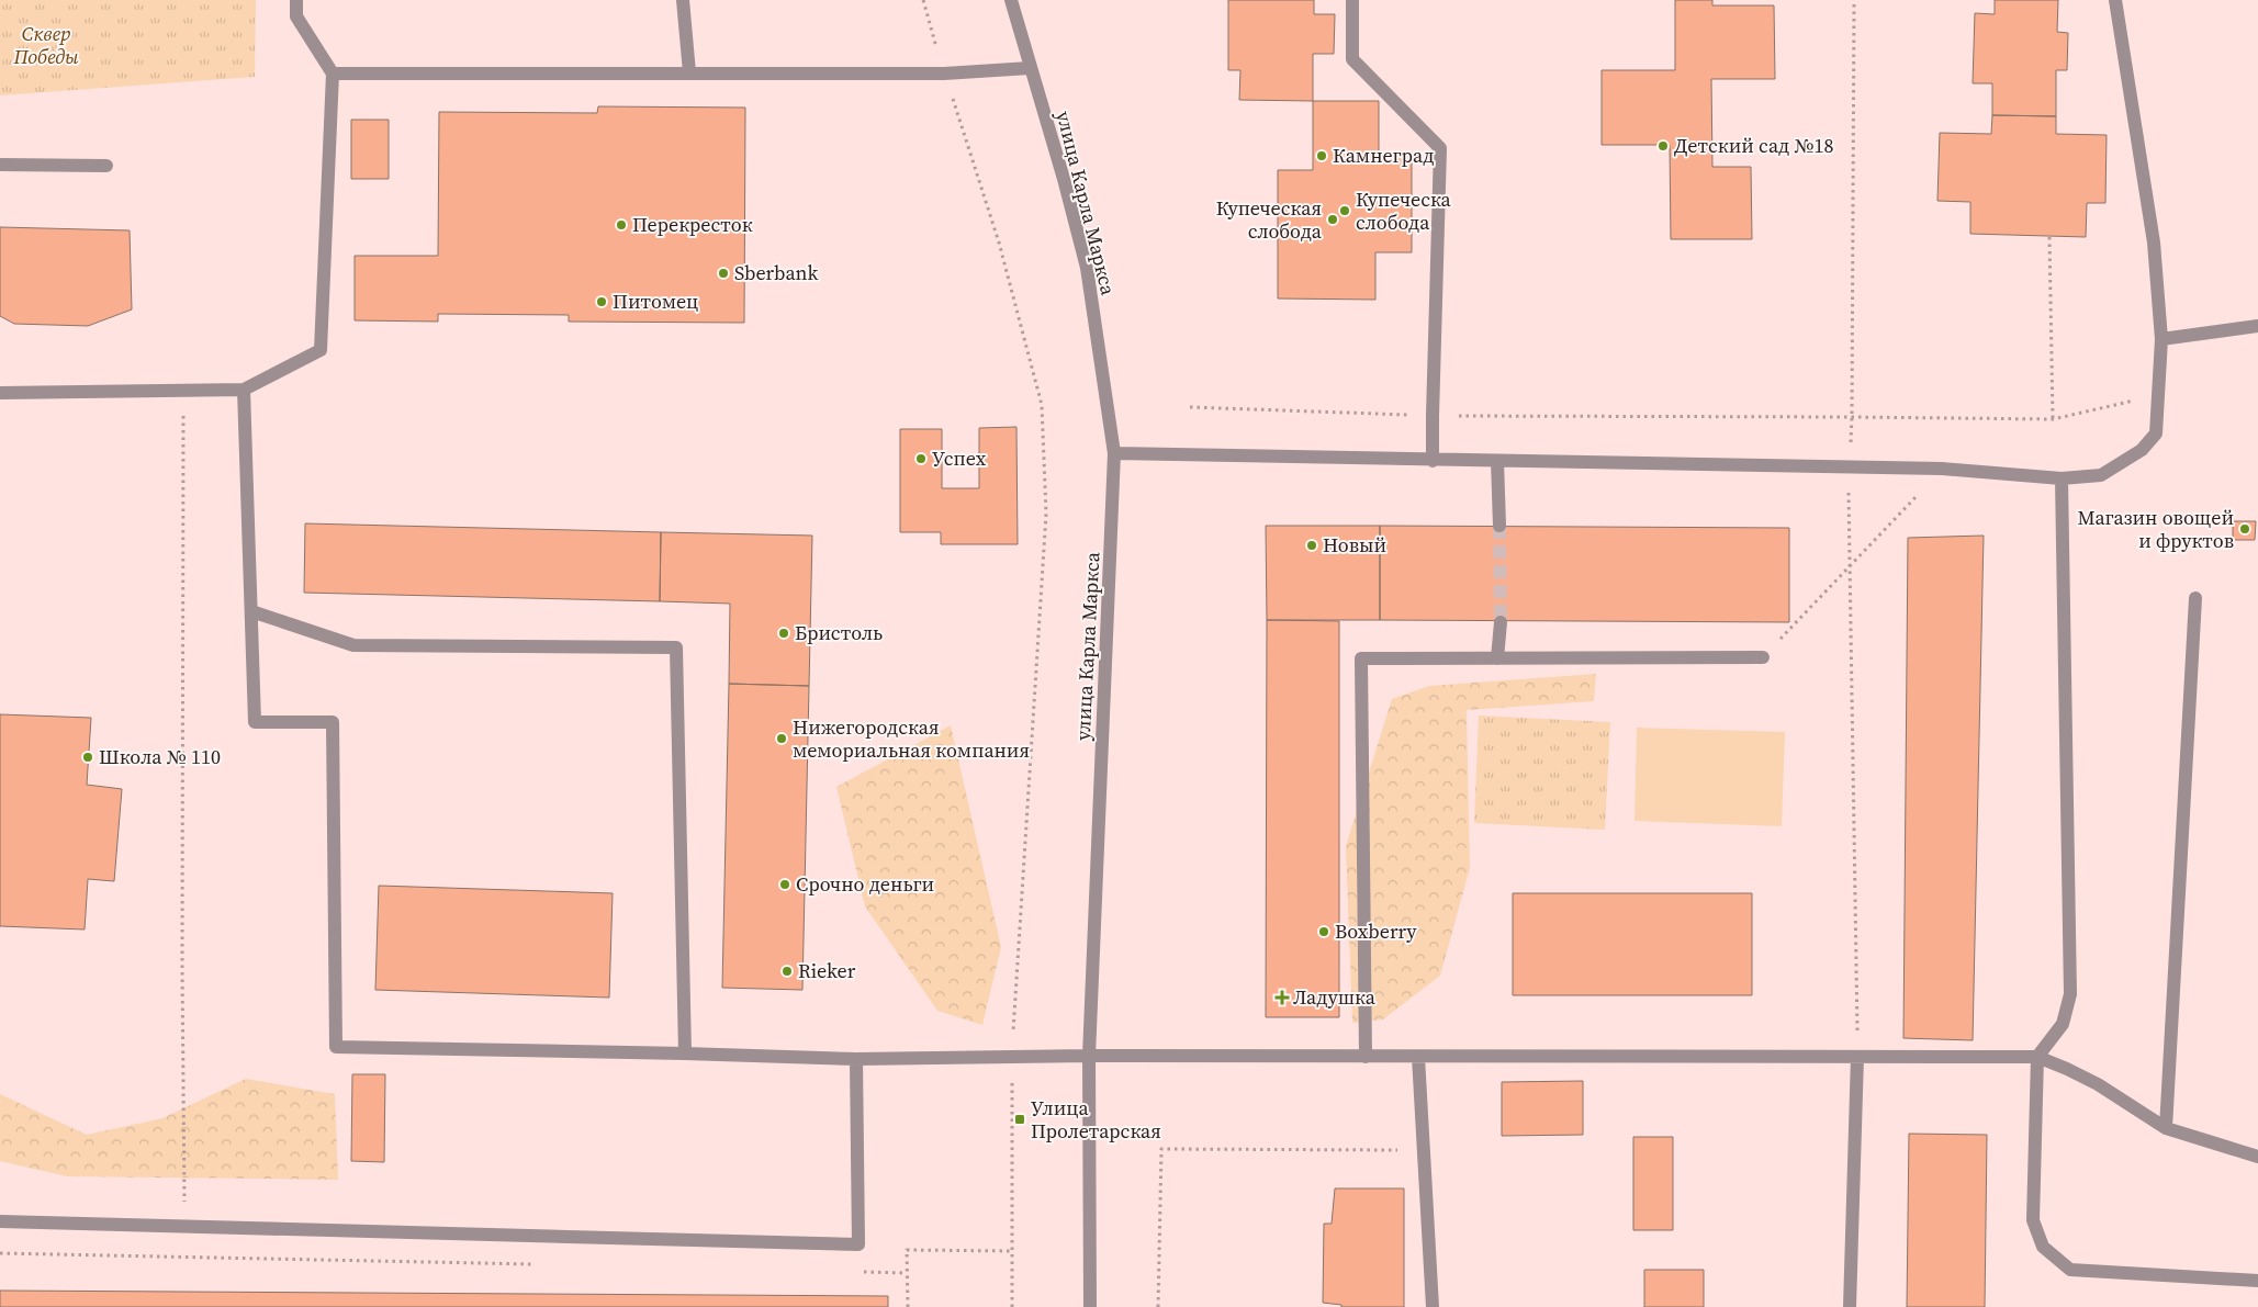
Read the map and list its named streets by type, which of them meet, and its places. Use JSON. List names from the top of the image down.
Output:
{
  "streets": {
    "street": ["улица Карла Маркса"]
  },
  "parks": ["Сквер Победы"],
  "places": {
    "other": [
      "Детский сад №18",
      "Камнеград",
      "Купеческа слобода",
      "Купеческая слобода",
      "Перекресток",
      "Sberbank",
      "Питомец",
      "Успех",
      "Магазин овощей и фруктов",
      "Новый",
      "Бристоль",
      "Нижегородская мемориальная компания",
      "Школа № 110",
      "Срочно деньги",
      "Boxberry",
      "Rieker"
    ],
    "health": ["Ладушка"],
    "transit": ["Улица Пролетарская"]
  }
}
